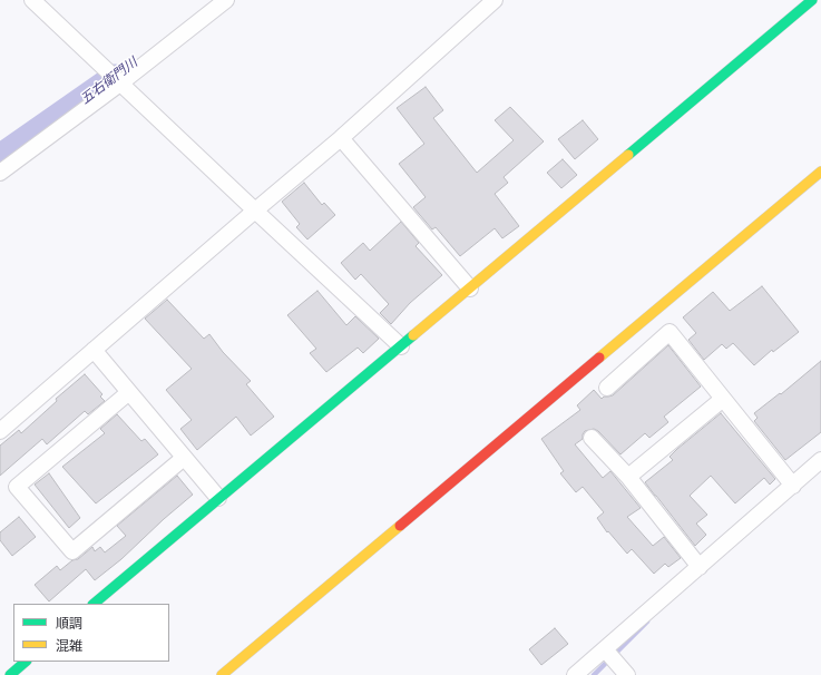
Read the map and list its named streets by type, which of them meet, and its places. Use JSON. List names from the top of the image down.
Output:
{
  "water": ["五右衛門川"],
  "legend": ["順調", "混雑"]
}
